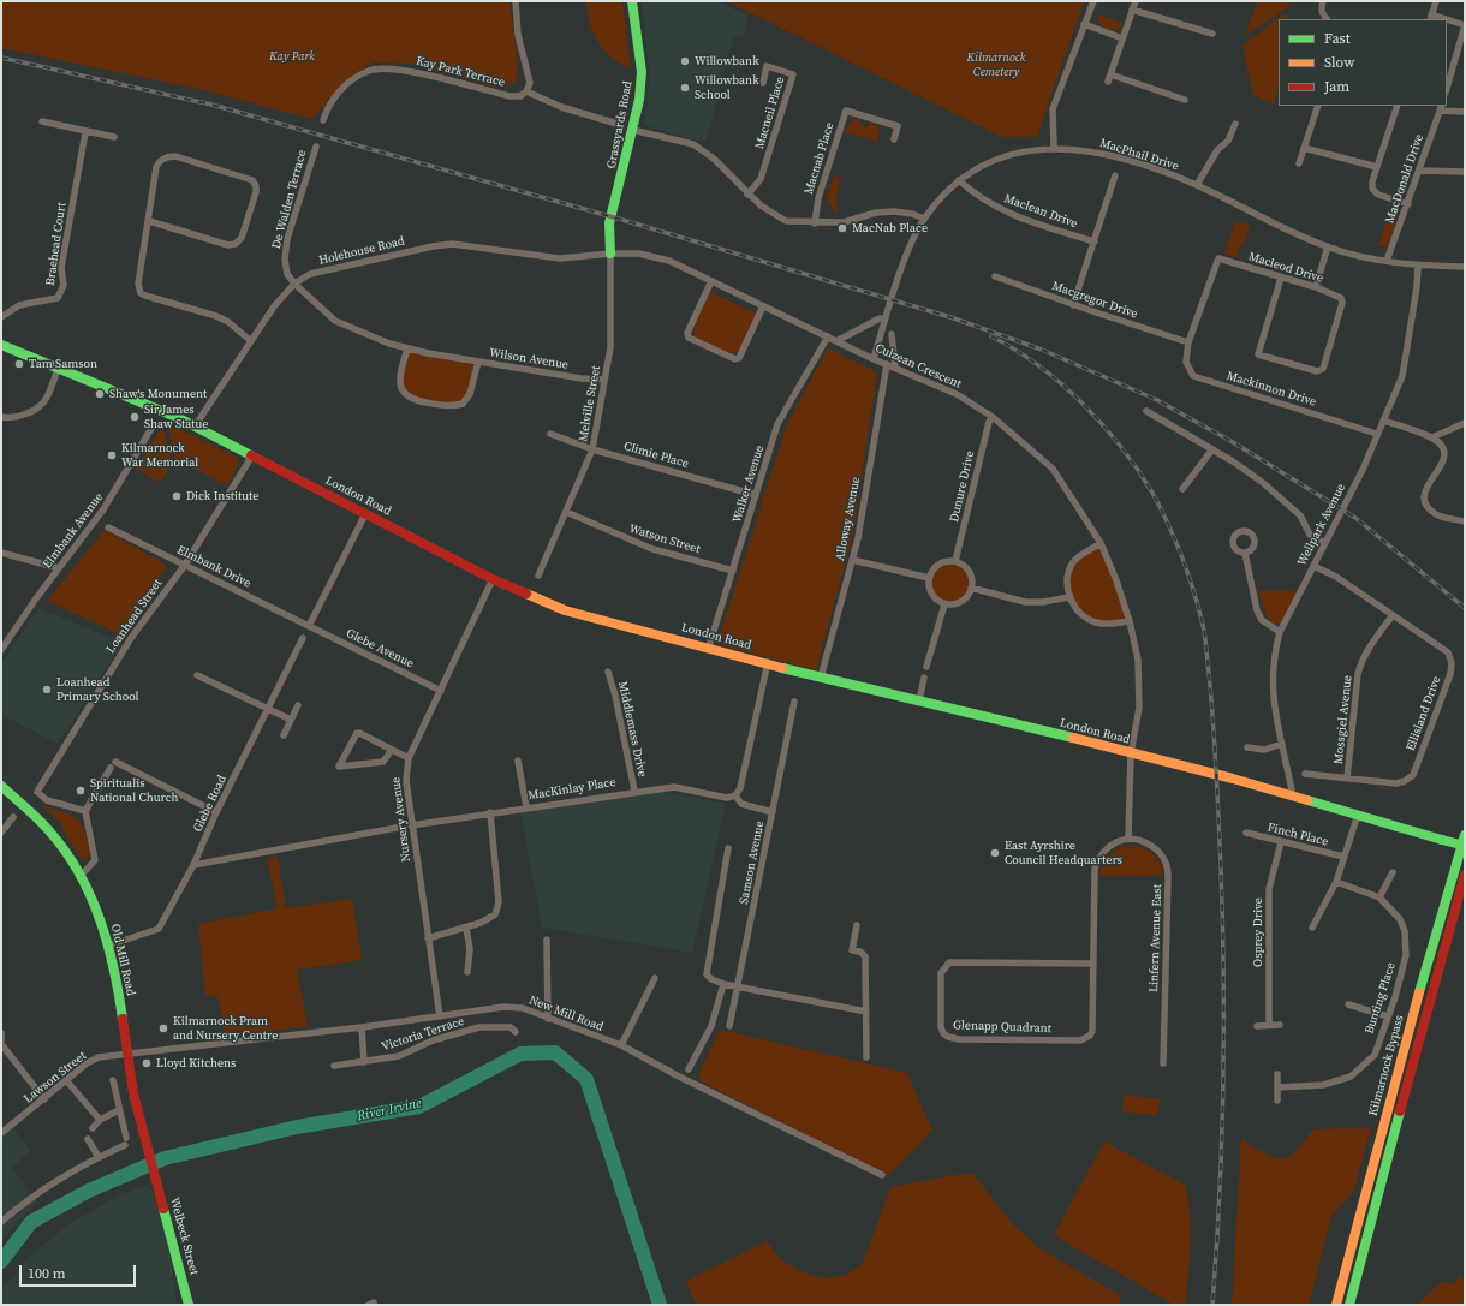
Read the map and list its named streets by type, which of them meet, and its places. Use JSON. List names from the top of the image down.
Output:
{
  "streets": {
    "main road": [
      "Grassyards Road",
      "London Road",
      "Old Mill Road",
      "Kilmarnock Bypass",
      "Welbeck Street"
    ],
    "street": [
      "Kay Park Terrace",
      "Macneil Place",
      "MacPhail Drive",
      "Macnab Place",
      "MacDonald Drive",
      "De Walden Terrace",
      "Maclean Drive",
      "Braehead Court",
      "Holehouse Road",
      "Macleod Drive",
      "Macgregor Drive",
      "Wilson Avenue",
      "Culzean Crescent",
      "Mackinnon Drive",
      "Melville Street",
      "Climie Place",
      "Walker Avenue",
      "Dunure Drive",
      "Alloway Avenue",
      "Wellpark Avenue",
      "Elmbank Avenue",
      "Watson Street",
      "Elmbank Drive",
      "Loanhead Street",
      "Glebe Avenue",
      "Ellisland Drive",
      "Mossgiel Avenue",
      "Middlemass Drive",
      "MacKinlay Place",
      "Glebe Road",
      "Nursery Avenue",
      "Finch Place",
      "Samson Avenue",
      "Osprey Drive",
      "Linfern Avenue East",
      "Bunting Place",
      "New Mill Road",
      "Glenapp Quadrant",
      "Victoria Terrace",
      "Lawson Street"
    ]
  },
  "crossings": [
    ["Grassyards Road", "Holehouse Road"],
    ["Grassyards Road", "Culzean Crescent"],
    ["Grassyards Road", "Melville Street"],
    ["MacPhail Drive", "MacDonald Drive"],
    ["MacPhail Drive", "Maclean Drive"],
    ["MacPhail Drive", "Culzean Crescent"],
    ["MacPhail Drive", "Wellpark Avenue"],
    ["De Walden Terrace", "Holehouse Road"],
    ["De Walden Terrace", "Wilson Avenue"],
    ["Holehouse Road", "Wilson Avenue"],
    ["Holehouse Road", "Culzean Crescent"],
    ["Holehouse Road", "Melville Street"],
    ["Holehouse Road", "London Road"],
    ["Macleod Drive", "Macgregor Drive"],
    ["Macleod Drive", "Mackinnon Drive"],
    ["Macgregor Drive", "Mackinnon Drive"],
    ["Wilson Avenue", "Melville Street"],
    ["Culzean Crescent", "Melville Street"],
    ["Culzean Crescent", "Walker Avenue"],
    ["Culzean Crescent", "Dunure Drive"],
    ["Culzean Crescent", "London Road"],
    ["Culzean Crescent", "Alloway Avenue"],
    ["Culzean Crescent", "Linfern Avenue East"],
    ["Mackinnon Drive", "Wellpark Avenue"],
    ["Melville Street", "Climie Place"],
    ["Melville Street", "Watson Street"],
    ["Climie Place", "Walker Avenue"],
    ["Walker Avenue", "London Road"],
    ["Walker Avenue", "Watson Street"],
    ["London Road", "Alloway Avenue"],
    ["London Road", "Wellpark Avenue"],
    ["London Road", "Loanhead Street"],
    ["London Road", "Nursery Avenue"],
    ["Wellpark Avenue", "Ellisland Drive"],
    ["Elmbank Drive", "Loanhead Street"],
    ["Elmbank Drive", "Glebe Avenue"],
    ["Glebe Avenue", "Nursery Avenue"],
    ["Ellisland Drive", "Mossgiel Avenue"],
    ["Middlemass Drive", "MacKinlay Place"],
    ["MacKinlay Place", "Nursery Avenue"],
    ["Glebe Road", "Old Mill Road"],
    ["Nursery Avenue", "New Mill Road"],
    ["Finch Place", "Osprey Drive"],
    ["Old Mill Road", "New Mill Road"],
    ["Old Mill Road", "Lawson Street"],
    ["Old Mill Road", "Welbeck Street"],
    ["New Mill Road", "Victoria Terrace"],
    ["New Mill Road", "Lawson Street"],
    ["New Mill Road", "Welbeck Street"],
    ["Lawson Street", "Welbeck Street"]
  ],
  "water": ["River Irvine"],
  "parks": ["Kay Park", "Kilmarnock Cemetery"],
  "places": [
    "Willowbank",
    "Willowbank School",
    "MacNab Place",
    "Tam Samson",
    "Shaw's Monument",
    "Sir James Shaw Statue",
    "Kilmarnock War Memorial",
    "Dick Institute",
    "Loanhead Primary School",
    "Spiritualis National Church",
    "East Ayrshire Council Headquarters",
    "Kilmarnock Pram and Nursery Centre",
    "Lloyd Kitchens"
  ],
  "legend": ["Fast", "Slow", "Jam"],
  "scale_bar": "100 m"
}
